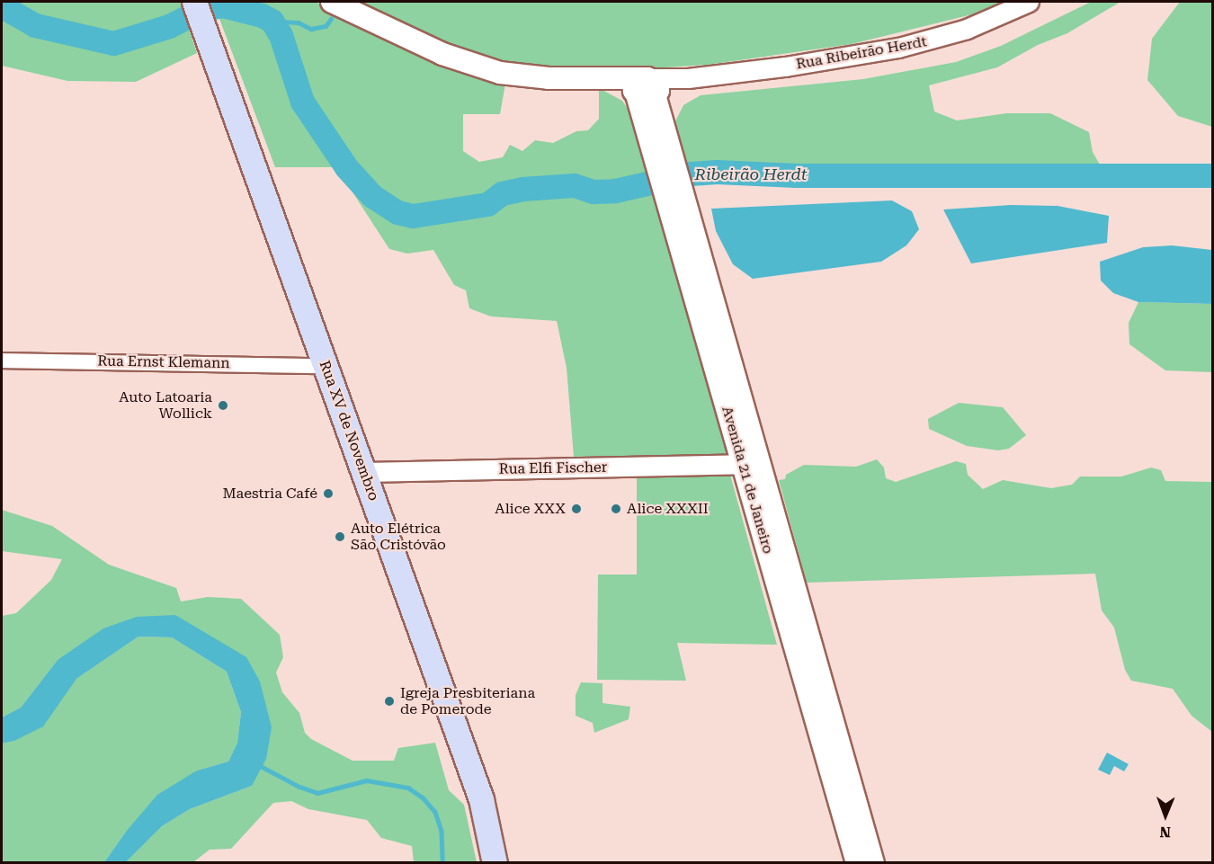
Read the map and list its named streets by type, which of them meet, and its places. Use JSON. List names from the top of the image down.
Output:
{
  "streets": {
    "main road": ["Rua Ribeirão Herdt", "Rua XV de Novembro", "Avenida 21 de Janeiro"],
    "street": ["Rua Ernst Klemann", "Rua Elfi Fischer"]
  },
  "crossings": [
    ["Rua Ribeirão Herdt", "Avenida 21 de Janeiro"],
    ["Rua Ernst Klemann", "Rua XV de Novembro"],
    ["Rua XV de Novembro", "Rua Elfi Fischer"],
    ["Rua Elfi Fischer", "Avenida 21 de Janeiro"]
  ],
  "water": ["Ribeirão Herdt"],
  "places": [
    "Auto Latoaria Wollick",
    "Maestria Café",
    "Alice XXX",
    "Alice XXXII",
    "Auto Elétrica São Cristóvão",
    "Igreja Presbiteriana de Pomerode"
  ],
  "north": "bottom"
}
